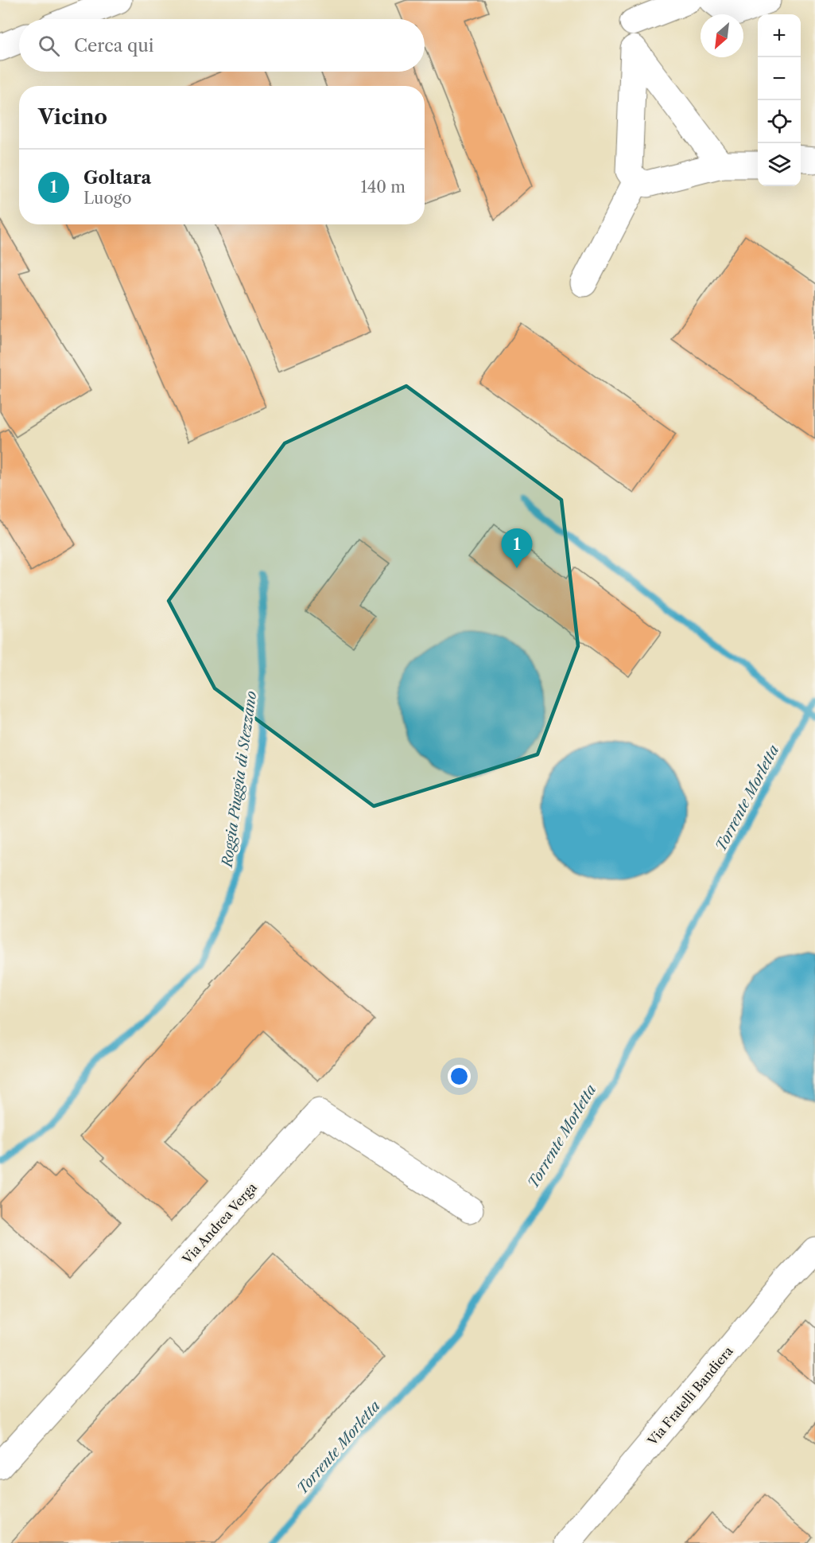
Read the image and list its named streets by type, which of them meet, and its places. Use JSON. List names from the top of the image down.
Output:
{
  "streets": {
    "street": ["Via Andrea Verga", "Via Fratelli Bandiera"]
  },
  "water": ["Roggia Piuggia di Stezzano", "Torrente Morletta"],
  "north": "bottom left",
  "page": {
    "map_buttons": ["+", "−"],
    "search": "Cerca qui",
    "heading": "Vicino",
    "list": [
      {
        "mark": "1",
        "name": "Goltara",
        "note": "Luogo",
        "value": "140 m"
      }
    ],
    "pins": "1"
  }
}
